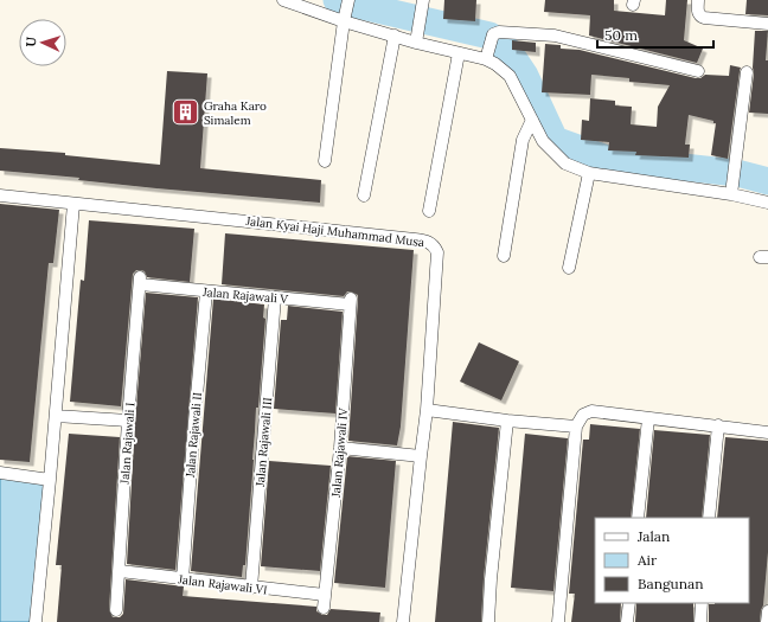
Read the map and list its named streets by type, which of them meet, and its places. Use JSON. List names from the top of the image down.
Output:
{
  "streets": {
    "street": [
      "Jalan Kyai Haji Muhammad Musa",
      "Jalan Rajawali V",
      "Jalan Rajawali II",
      "Jalan Rajawali III",
      "Jalan Rajawali I",
      "Jalan Rajawali IV",
      "Jalan Rajawali VI"
    ]
  },
  "crossings": [
    ["Jalan Rajawali V", "Jalan Rajawali II"],
    ["Jalan Rajawali V", "Jalan Rajawali III"],
    ["Jalan Rajawali V", "Jalan Rajawali I"],
    ["Jalan Rajawali V", "Jalan Rajawali IV"],
    ["Jalan Rajawali II", "Jalan Rajawali VI"],
    ["Jalan Rajawali III", "Jalan Rajawali VI"],
    ["Jalan Rajawali I", "Jalan Rajawali VI"],
    ["Jalan Rajawali IV", "Jalan Rajawali VI"]
  ],
  "places": {
    "building": ["Graha Karo Simalem"]
  },
  "legend": ["Jalan", "Air", "Bangunan"],
  "scale_bar": "50 m",
  "north": "left"
}
